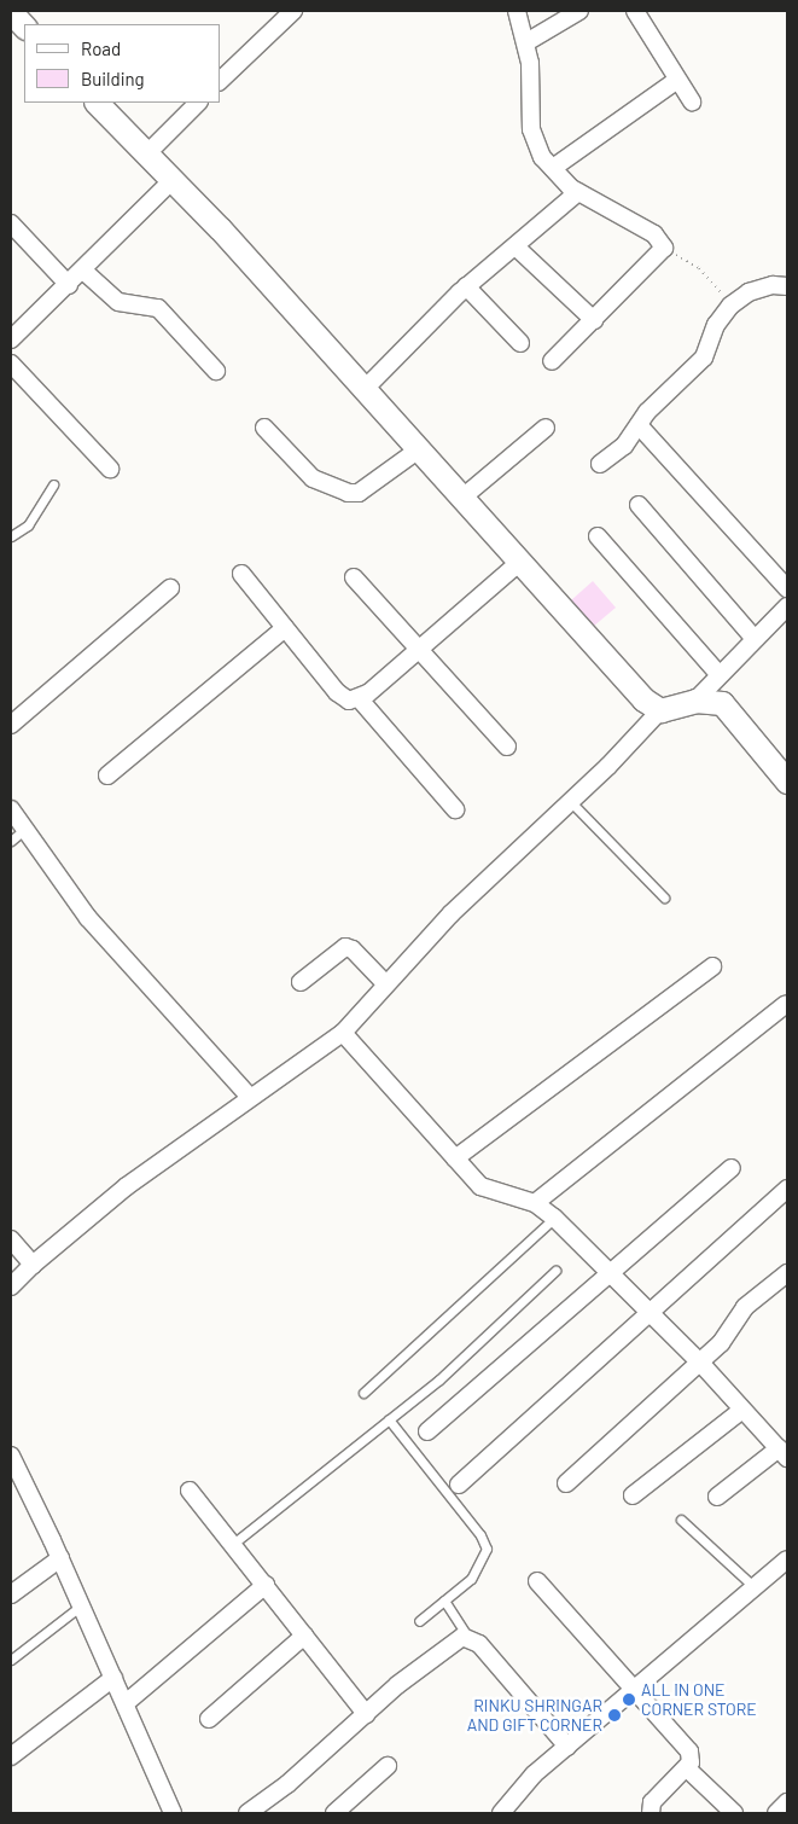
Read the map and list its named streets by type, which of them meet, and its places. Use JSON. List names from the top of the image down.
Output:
{
  "places": ["ALL IN ONE CORNER STORE", "RINKU SHRINGAR AND GIFT CORNER"],
  "legend": ["Road", "Building"]
}
